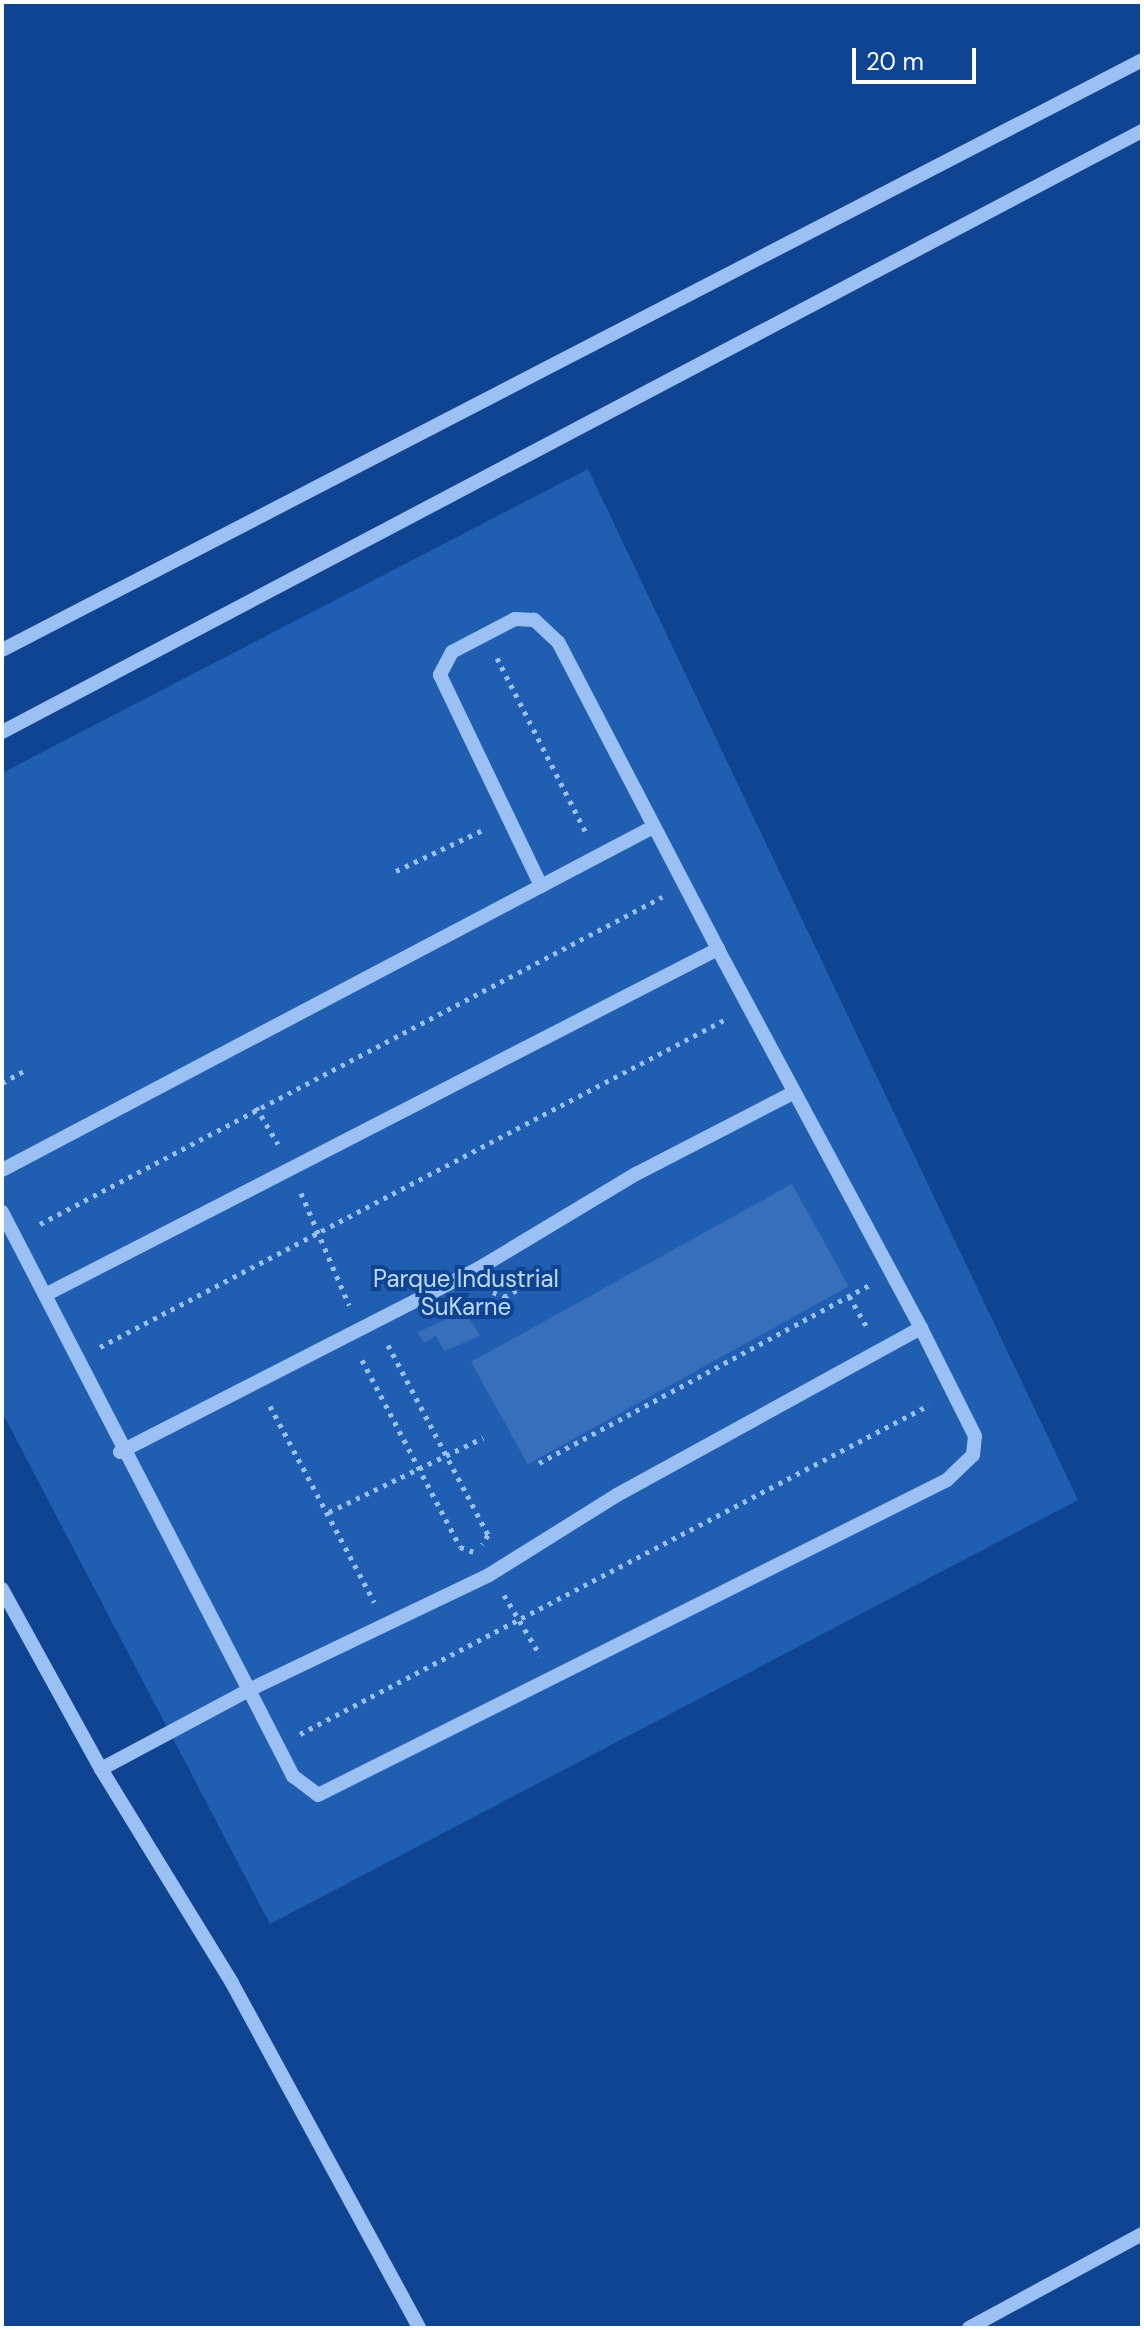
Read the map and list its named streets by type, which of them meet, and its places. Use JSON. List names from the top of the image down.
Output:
{
  "parks": ["Parque Industrial SuKarne"],
  "scale_bar": "20 m"
}
